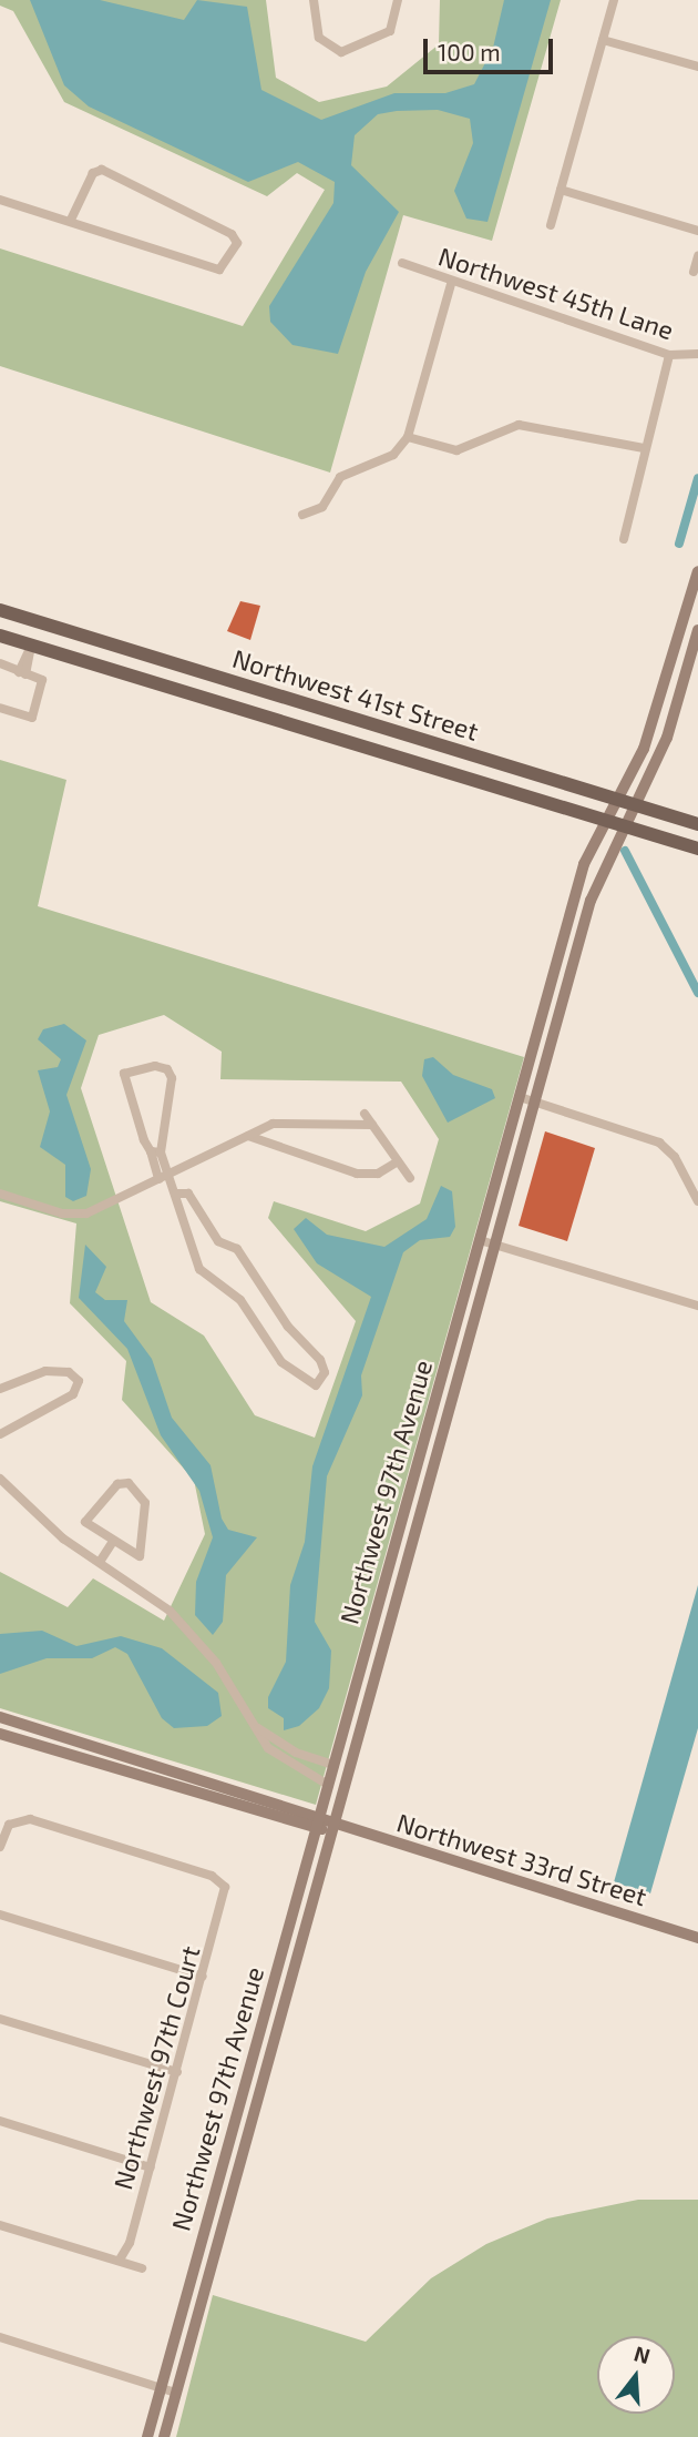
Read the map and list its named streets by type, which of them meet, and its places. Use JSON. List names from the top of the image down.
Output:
{
  "streets": {
    "main road": ["Northwest 41st Street"],
    "street": [
      "Northwest 45th Lane",
      "Northwest 97th Avenue",
      "Northwest 33rd Street",
      "Northwest 97th Court"
    ]
  },
  "crossings": [
    ["Northwest 41st Street", "Northwest 97th Avenue"],
    ["Northwest 97th Avenue", "Northwest 33rd Street"]
  ],
  "scale_bar": "100 m",
  "north": "top"
}
